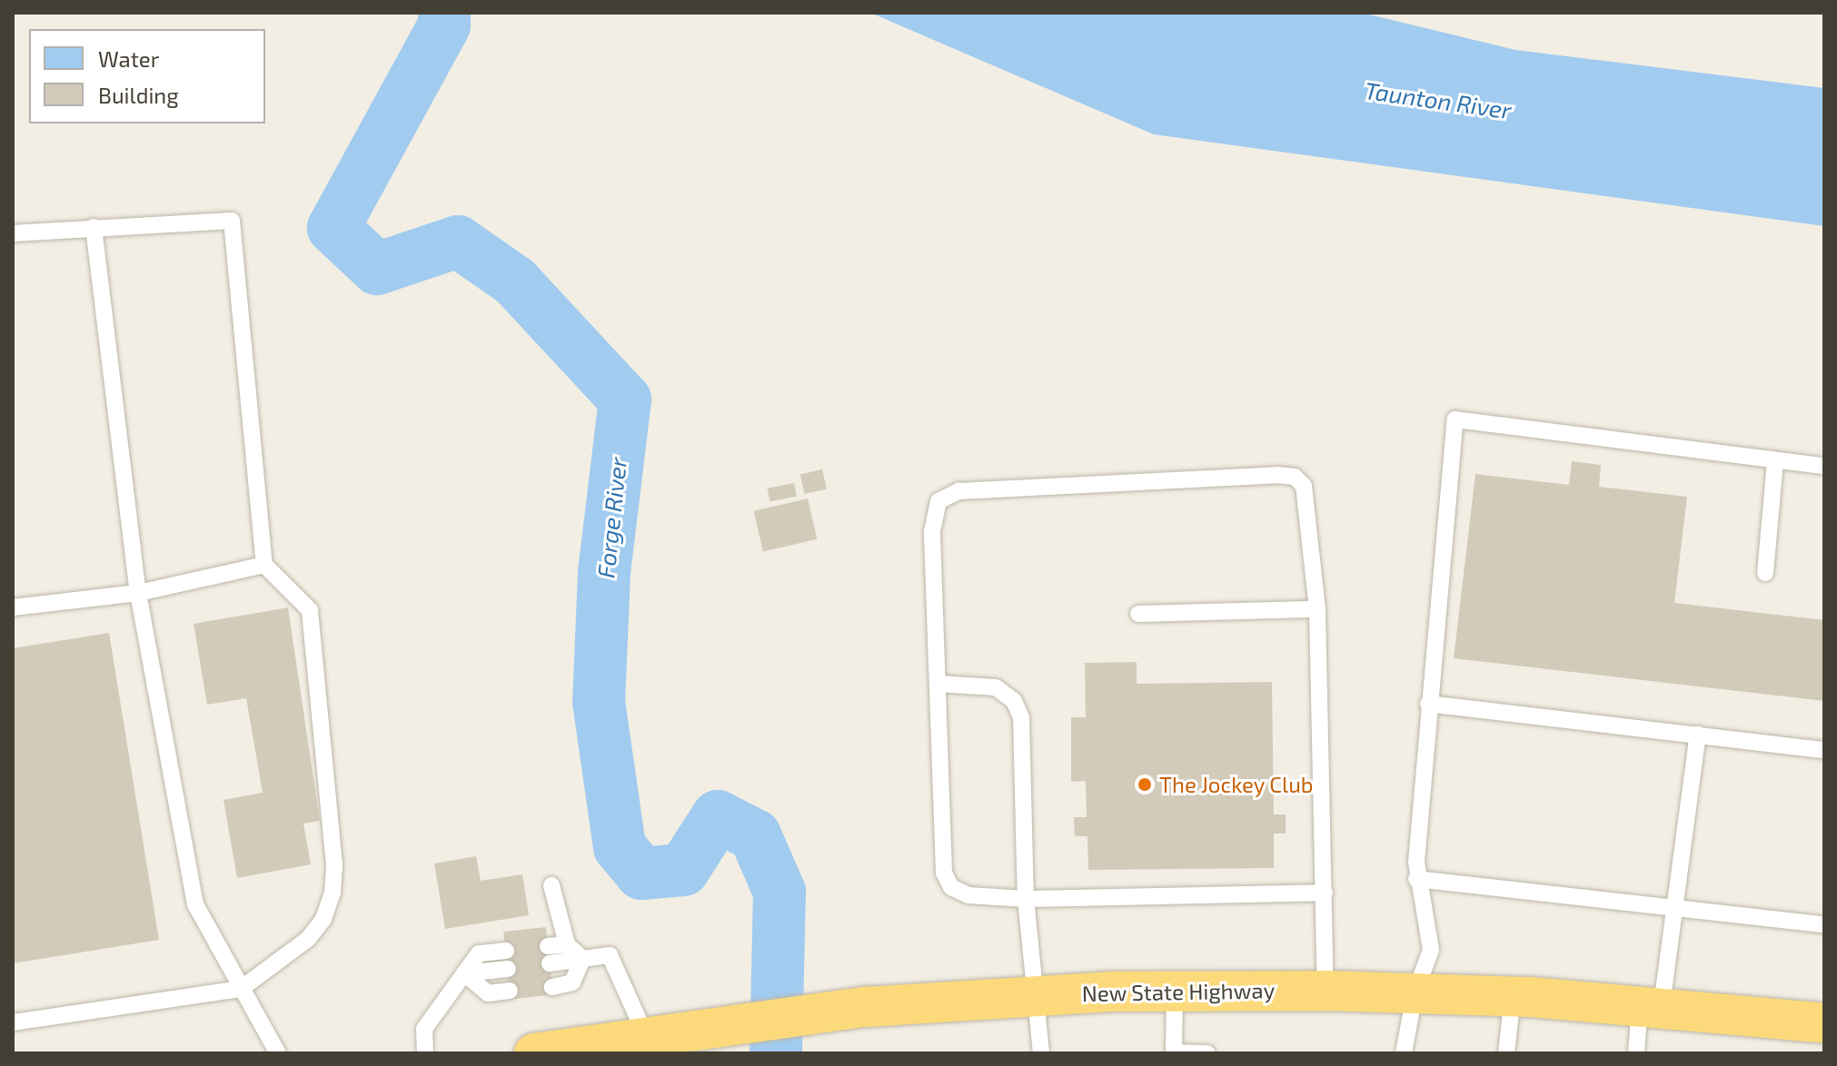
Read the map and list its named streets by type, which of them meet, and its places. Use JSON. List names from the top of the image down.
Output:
{
  "streets": {
    "highway": ["New State Highway"]
  },
  "water": ["Taunton River", "Forge River"],
  "places": ["The Jockey Club"],
  "legend": ["Water", "Building"]
}
